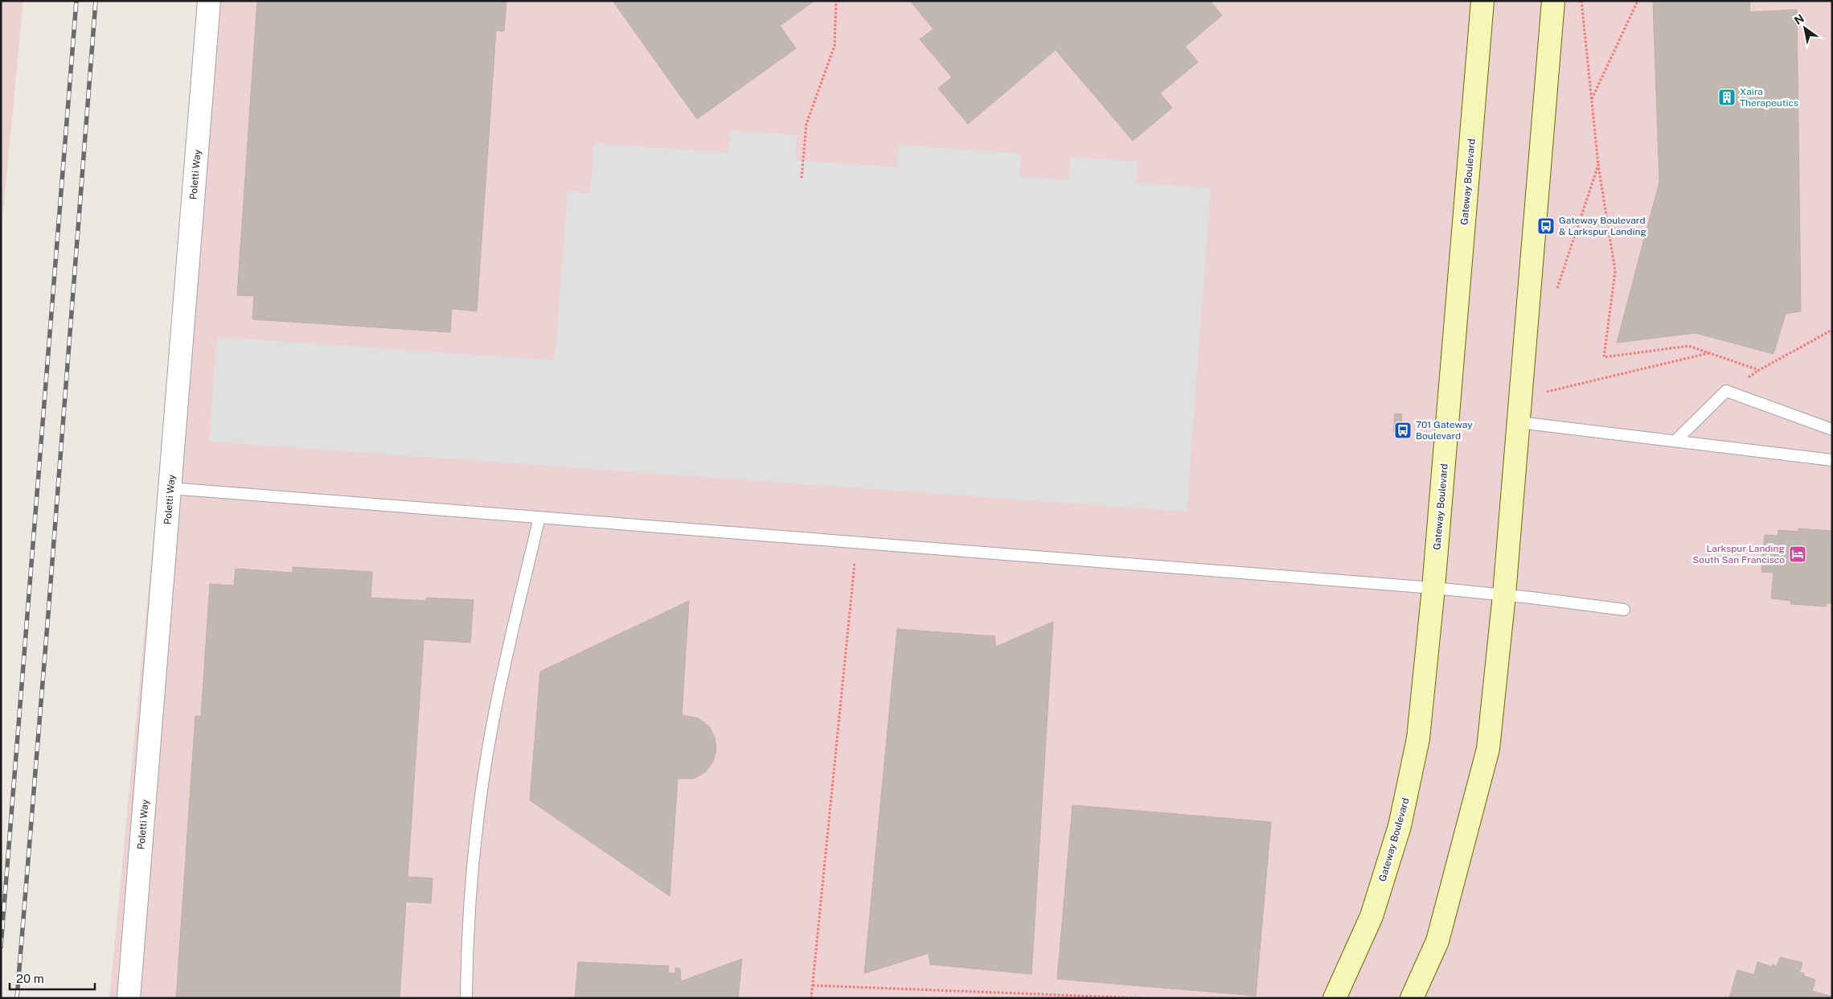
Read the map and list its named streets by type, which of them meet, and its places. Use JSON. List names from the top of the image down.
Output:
{
  "streets": {
    "main road": ["Gateway Boulevard"],
    "street": ["Poletti Way"]
  },
  "places": {
    "building": ["Xaira Therapeutics"],
    "bus stop": ["Gateway Boulevard & Larkspur Landing", "701 Gateway Boulevard"],
    "hotel": ["Larkspur Landing South San Francisco"]
  },
  "scale_bar": "20 m",
  "north": "top left"
}
